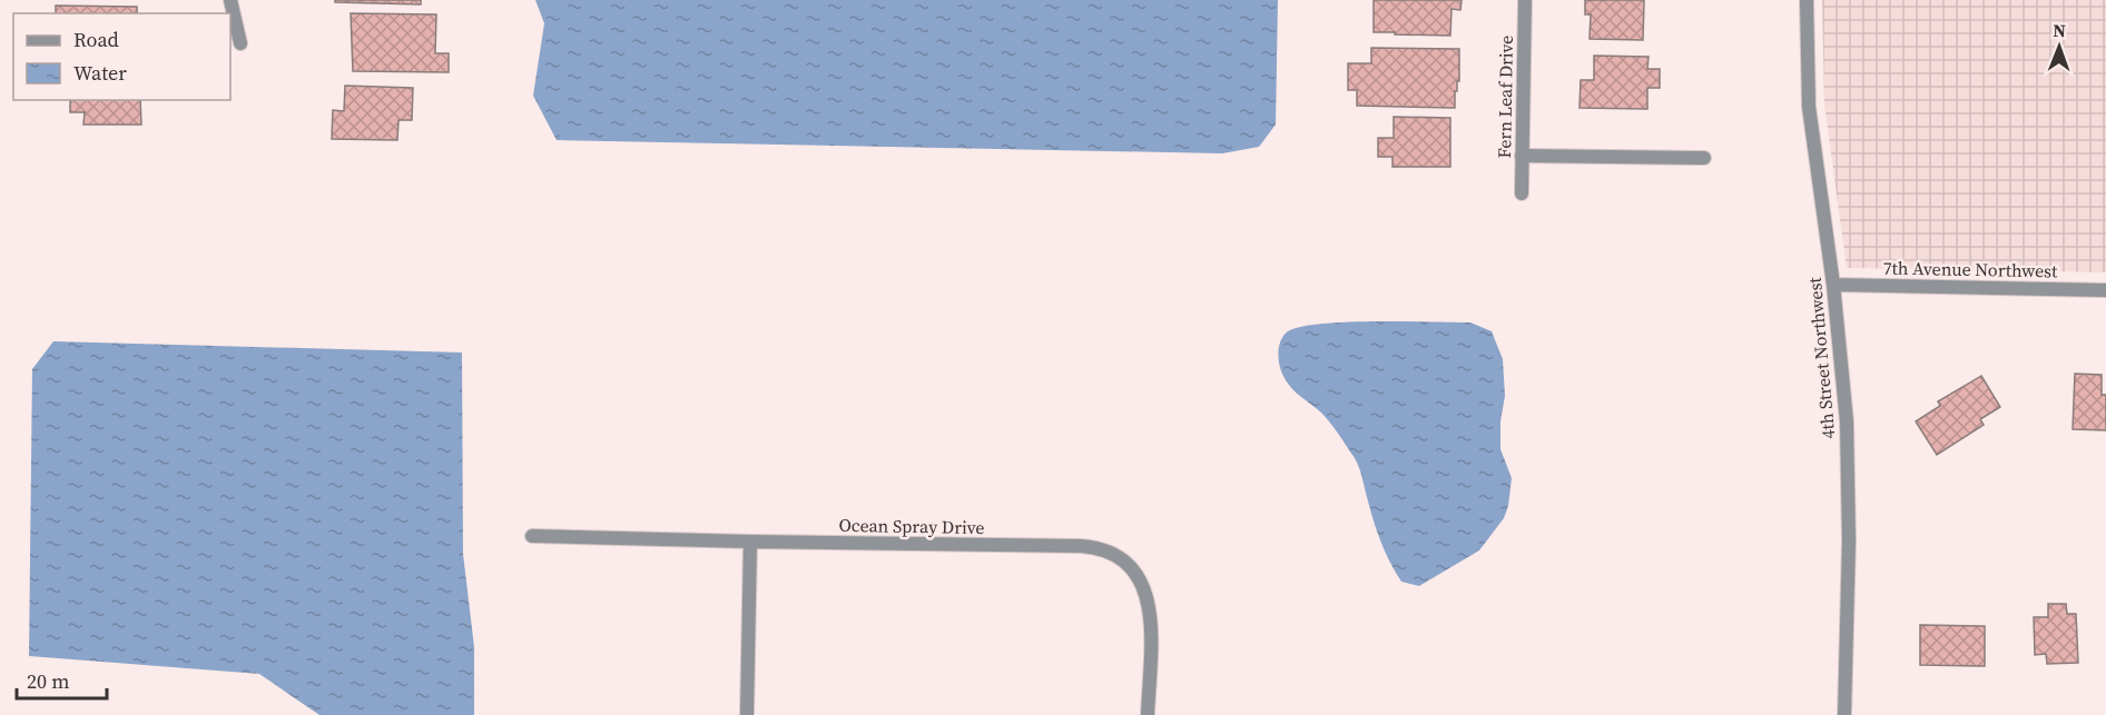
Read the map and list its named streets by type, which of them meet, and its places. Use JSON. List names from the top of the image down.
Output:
{
  "streets": {
    "street": [
      "Fern Leaf Drive",
      "7th Avenue Northwest",
      "4th Street Northwest",
      "Ocean Spray Drive"
    ]
  },
  "crossings": [
    ["7th Avenue Northwest", "4th Street Northwest"]
  ],
  "legend": ["Road", "Water"],
  "scale_bar": "20 m",
  "north": "top"
}
